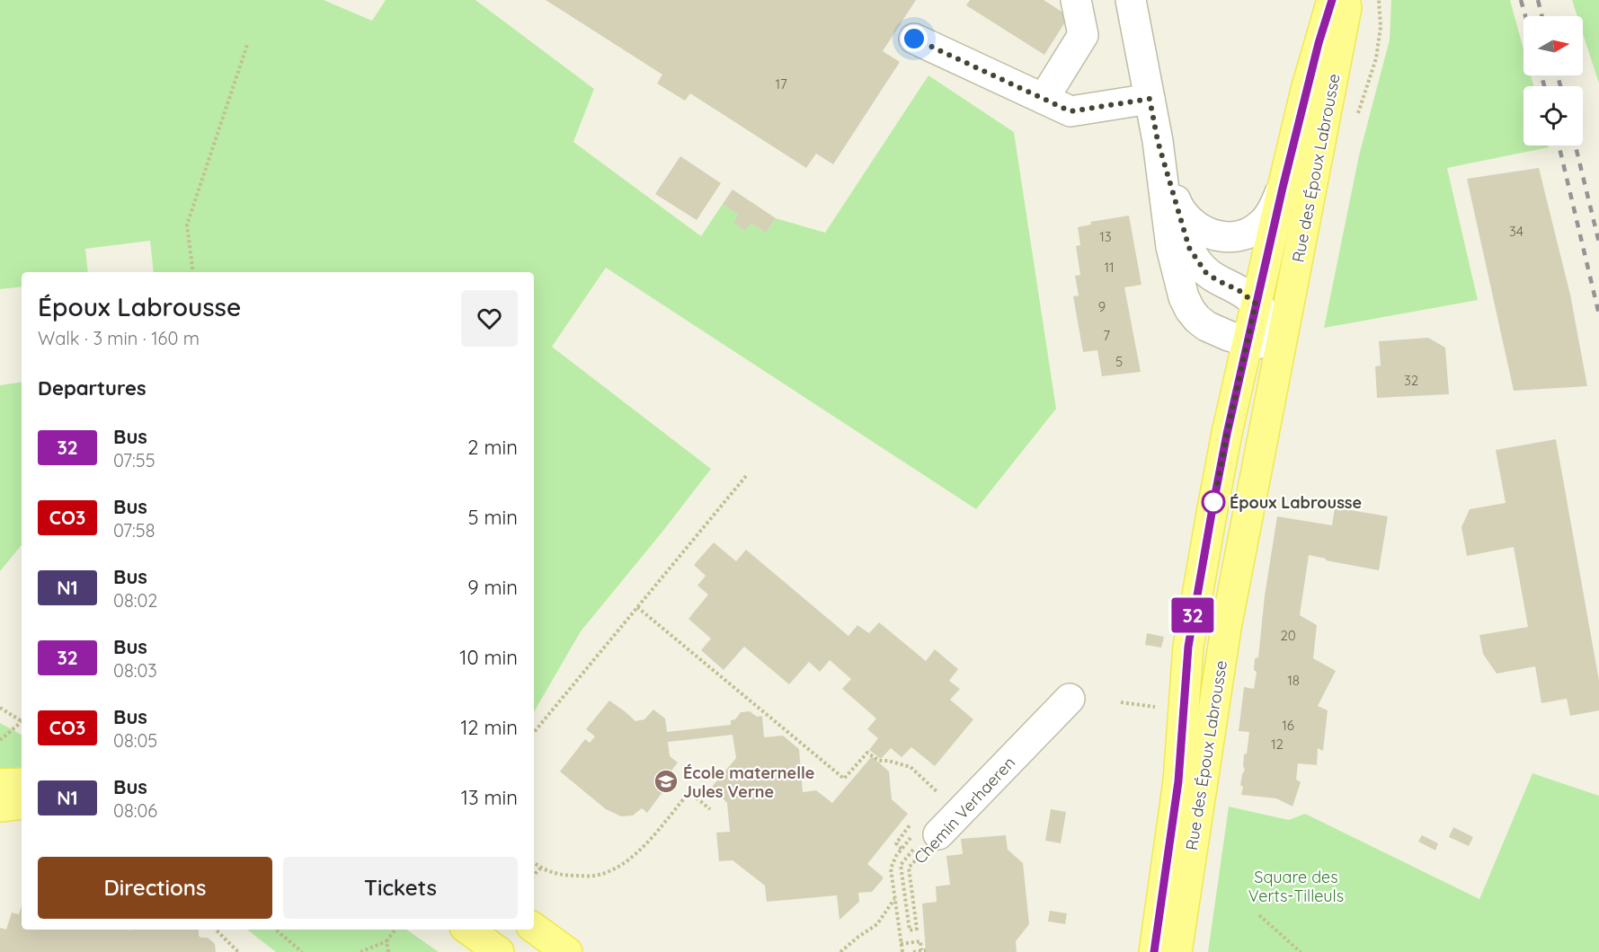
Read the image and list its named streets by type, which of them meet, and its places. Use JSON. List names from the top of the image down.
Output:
{
  "streets": {
    "main road": ["Rue des Époux Labrousse"],
    "street": ["Chemin Verhaeren"]
  },
  "parks": ["Square des Verts-Tilleuls"],
  "places": {
    "other": ["Époux Labrousse"],
    "school or university": ["École maternelle Jules Verne"]
  },
  "lines": ["bus line 32"],
  "house_numbers": [
    "17",
    "34",
    "13",
    "11",
    "9",
    "7",
    "5",
    "32",
    "20",
    "18",
    "16",
    "12"
  ],
  "north": "right",
  "page": {
    "on_map": "32",
    "heading": [
      ["Époux Labrousse", "Walk · 3 min · 160 m"],
      "Departures"
    ],
    "list": [
      {
        "mark": "32",
        "name": "Bus",
        "note": "07:55",
        "value": "2 min"
      },
      {
        "mark": "CO3",
        "name": "Bus",
        "note": "07:58",
        "value": "5 min"
      },
      {
        "mark": "N1",
        "name": "Bus",
        "note": "08:02",
        "value": "9 min"
      },
      {
        "mark": "32",
        "name": "Bus",
        "note": "08:03",
        "value": "10 min"
      },
      {
        "mark": "CO3",
        "name": "Bus",
        "note": "08:05",
        "value": "12 min"
      },
      {
        "mark": "N1",
        "name": "Bus",
        "note": "08:06",
        "value": "13 min"
      }
    ],
    "buttons": ["Directions", "Tickets"]
  }
}
